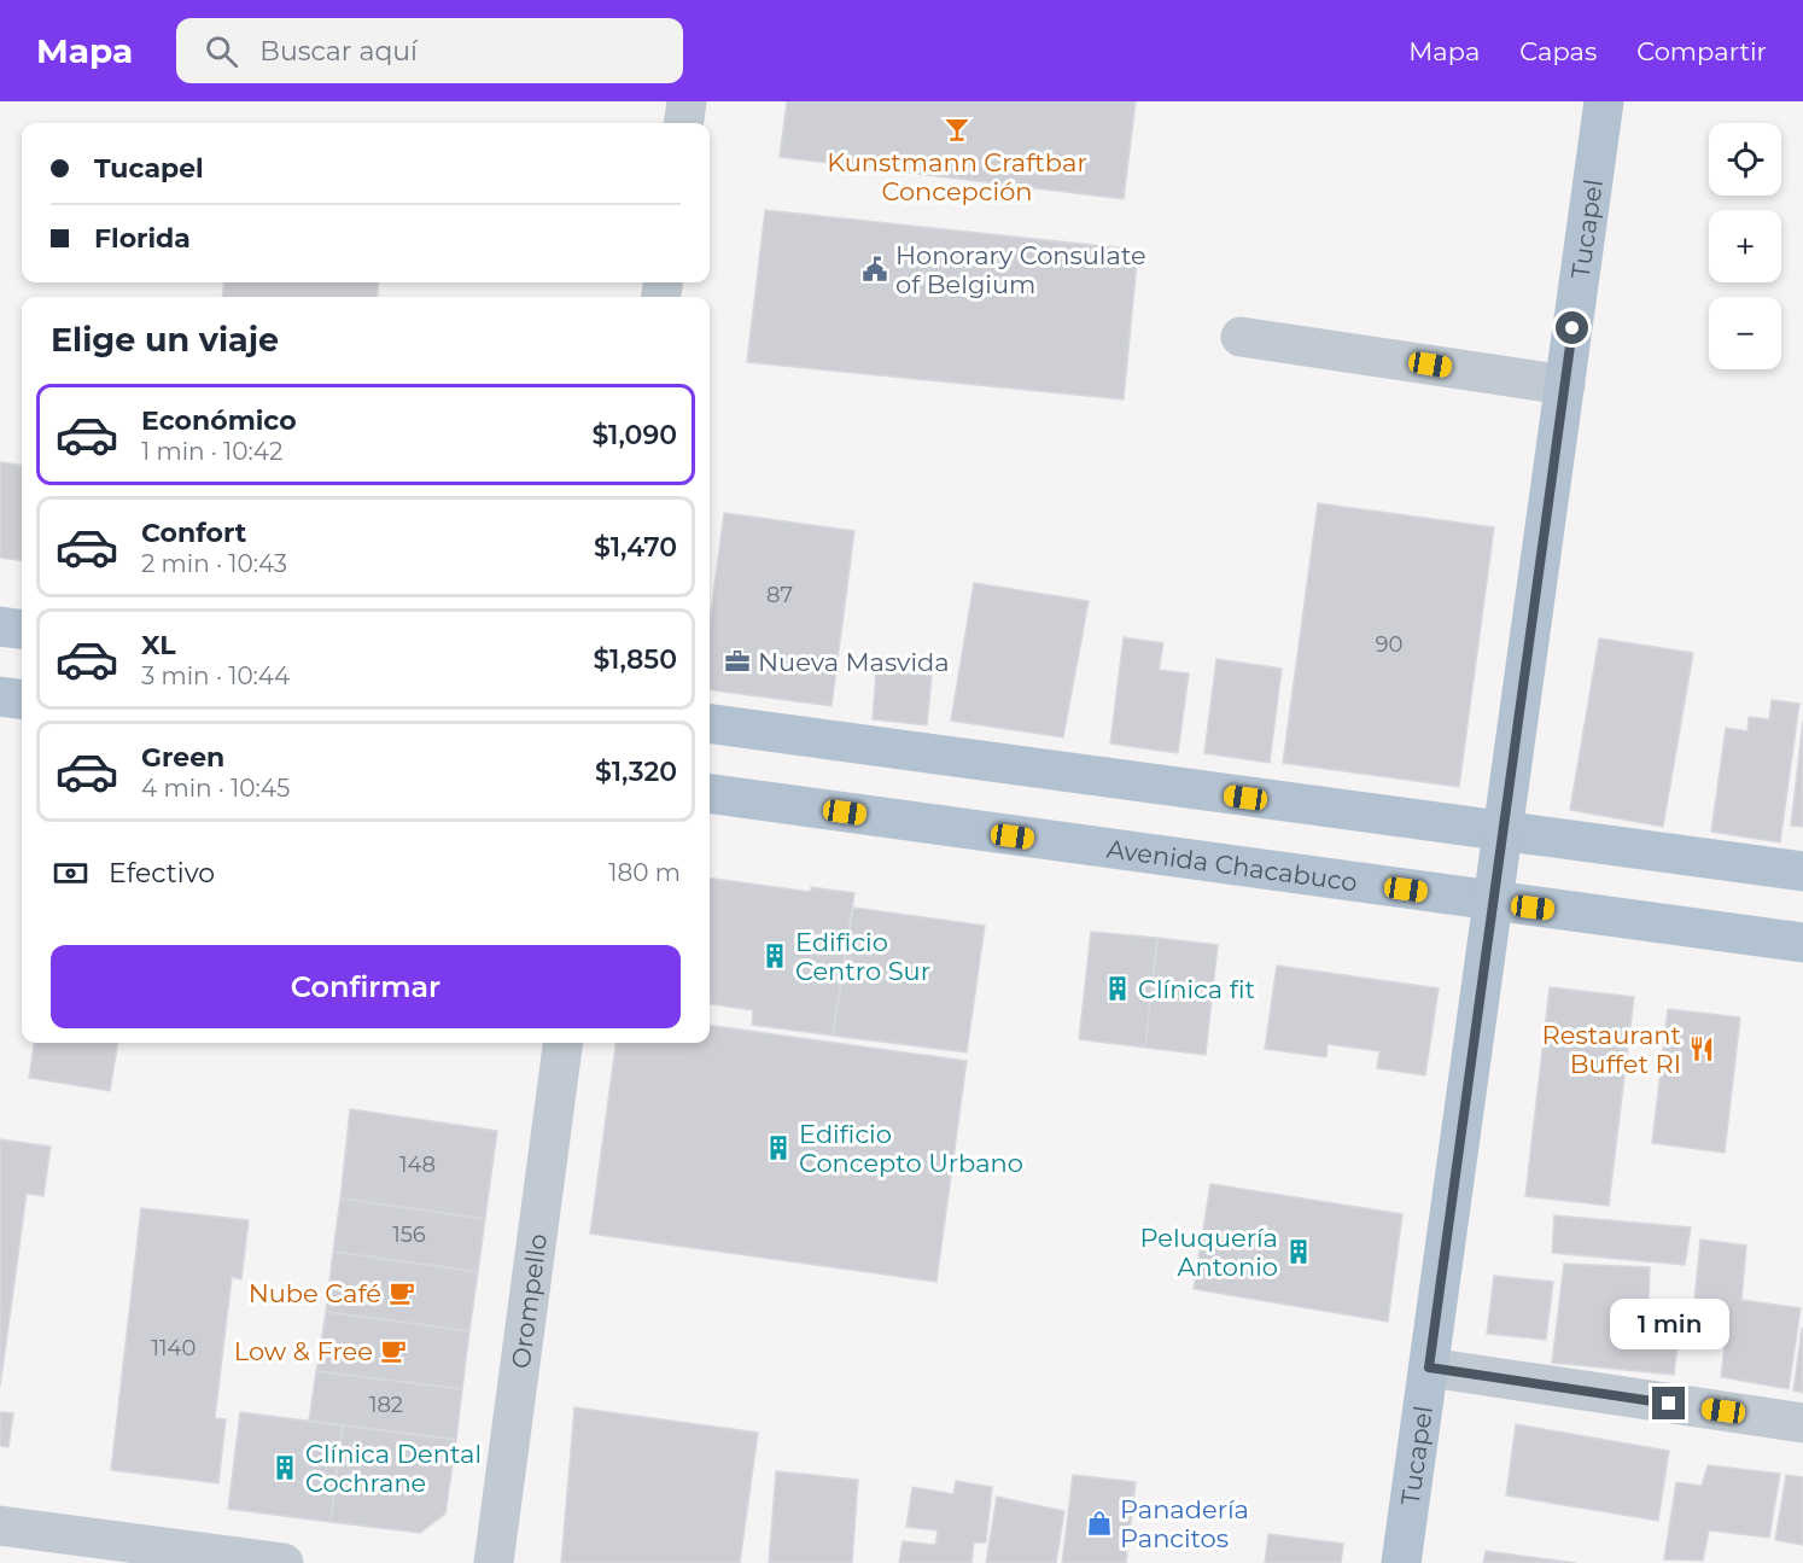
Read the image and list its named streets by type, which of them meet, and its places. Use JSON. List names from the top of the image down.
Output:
{
  "streets": {
    "main road": ["Tucapel", "Avenida Chacabuco"],
    "street": ["Orompello"]
  },
  "crossings": [
    ["Tucapel", "Avenida Chacabuco"]
  ],
  "places": {
    "bar": ["Kunstmann Craftbar Concepción"],
    "public building": ["Honorary Consulate of Belgium"],
    "office": ["Nueva Masvida"],
    "building": [
      "Edificio Centro Sur",
      "Clínica fit",
      "Edificio Concepto Urbano",
      "Peluquería Antonio",
      "Clínica Dental Cochrane"
    ],
    "restaurant": ["Restaurant Buffet RI"],
    "cafe": ["Nube Café", "Low & Free"],
    "shop": ["Panadería Pancitos"]
  },
  "house_numbers": [
    "87",
    "90",
    "148",
    "156",
    "1140",
    "182"
  ],
  "page": {
    "header": "Mapa",
    "search": "Buscar aquí",
    "nav": ["Mapa", "Capas", "Compartir"],
    "map_buttons": ["+", "−"],
    "banner": ["Tucapel", "Florida"],
    "heading": "Elige un viaje",
    "list": [
      {
        "name": "Económico",
        "note": "1 min · 10:42",
        "value": "$1,090"
      },
      {
        "name": "Confort",
        "note": "2 min · 10:43",
        "value": "$1,470"
      },
      {
        "name": "XL",
        "note": "3 min · 10:44",
        "value": "$1,850"
      },
      {
        "name": "Green",
        "note": "4 min · 10:45",
        "value": "$1,320"
      }
    ],
    "pay": ["Efectivo", "180 m"],
    "buttons": "Confirmar",
    "bubble": "1 min"
  }
}
